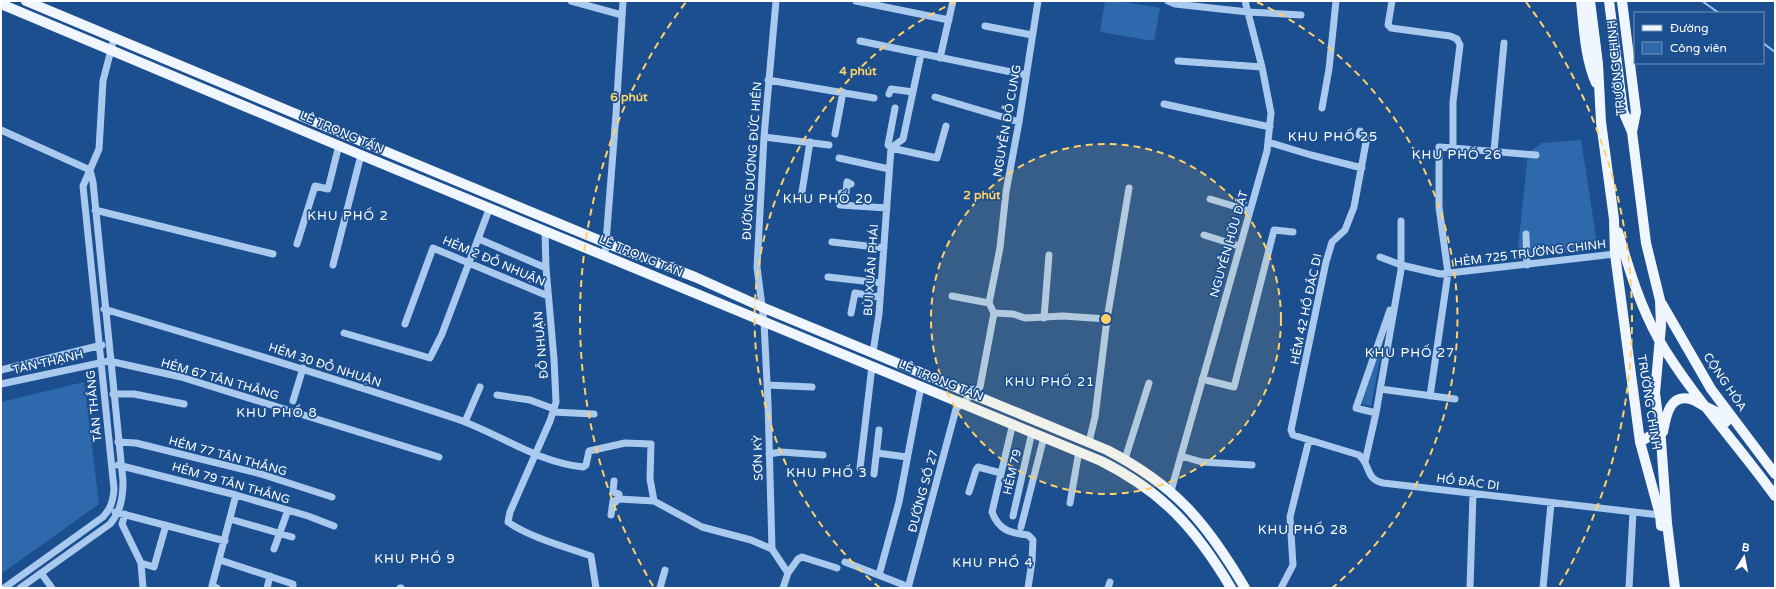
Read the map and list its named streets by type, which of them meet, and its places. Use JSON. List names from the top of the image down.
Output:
{
  "streets": {
    "main road": ["TRƯỜNG CHINH", "LÊ TRỌNG TẤN", "CỘNG HÒA"],
    "street": [
      "NGUYỄN ĐỖ CUNG",
      "ĐƯỜNG DƯƠNG ĐỨC HIỀN",
      "NGUYỄN HỮU DẬT",
      "HẺM 725 TRƯỜNG CHINH",
      "HẺM 2 ĐỖ NHUẬN",
      "BÙI XUÂN PHÁI",
      "HẺM 42 HỒ ĐẮC DI",
      "ĐỖ NHUẬN",
      "TÂN THẠNH",
      "HẺM 30 ĐỖ NHUẬN",
      "HẺM 67 TÂN THẮNG",
      "TÂN THẮNG",
      "HẺM 77 TÂN THẮNG",
      "SƠN KỲ",
      "HẺM 79",
      "HỒ ĐẮC DI",
      "HẺM 79 TÂN THẮNG",
      "ĐƯỜNG SỐ 27"
    ]
  },
  "crossings": [
    ["TRƯỜNG CHINH", "HẺM 725 TRƯỜNG CHINH"],
    ["TRƯỜNG CHINH", "CỘNG HÒA"],
    ["TRƯỜNG CHINH", "HỒ ĐẮC DI"],
    ["LÊ TRỌNG TẤN", "ĐƯỜNG DƯƠNG ĐỨC HIỀN"],
    ["LÊ TRỌNG TẤN", "NGUYỄN HỮU DẬT"],
    ["LÊ TRỌNG TẤN", "BÙI XUÂN PHÁI"],
    ["LÊ TRỌNG TẤN", "ĐỖ NHUẬN"],
    ["LÊ TRỌNG TẤN", "TÂN THẮNG"],
    ["LÊ TRỌNG TẤN", "SƠN KỲ"],
    ["LÊ TRỌNG TẤN", "HẺM 79"],
    ["LÊ TRỌNG TẤN", "ĐƯỜNG SỐ 27"],
    ["ĐƯỜNG DƯƠNG ĐỨC HIỀN", "SƠN KỲ"],
    ["HẺM 2 ĐỖ NHUẬN", "ĐỖ NHUẬN"],
    ["HẺM 42 HỒ ĐẮC DI", "HỒ ĐẮC DI"],
    ["ĐỖ NHUẬN", "HẺM 30 ĐỖ NHUẬN"],
    ["TÂN THẠNH", "HẺM 67 TÂN THẮNG"],
    ["TÂN THẠNH", "TÂN THẮNG"],
    ["HẺM 30 ĐỖ NHUẬN", "TÂN THẮNG"],
    ["HẺM 67 TÂN THẮNG", "TÂN THẮNG"],
    ["TÂN THẮNG", "HẺM 77 TÂN THẮNG"],
    ["TÂN THẮNG", "HẺM 79 TÂN THẮNG"]
  ],
  "districts": [
    "KHU PHỐ 25",
    "KHU PHỐ 26",
    "KHU PHỐ 20",
    "KHU PHỐ 2",
    "KHU PHỐ 27",
    "KHU PHỐ 21",
    "KHU PHỐ 8",
    "KHU PHỐ 3",
    "KHU PHỐ 28",
    "KHU PHỐ 9",
    "KHU PHỐ 4"
  ],
  "legend": ["Đường", "Công viên"],
  "north": "top",
  "rings": ["4 phút", "6 phút", "2 phút"]
}
